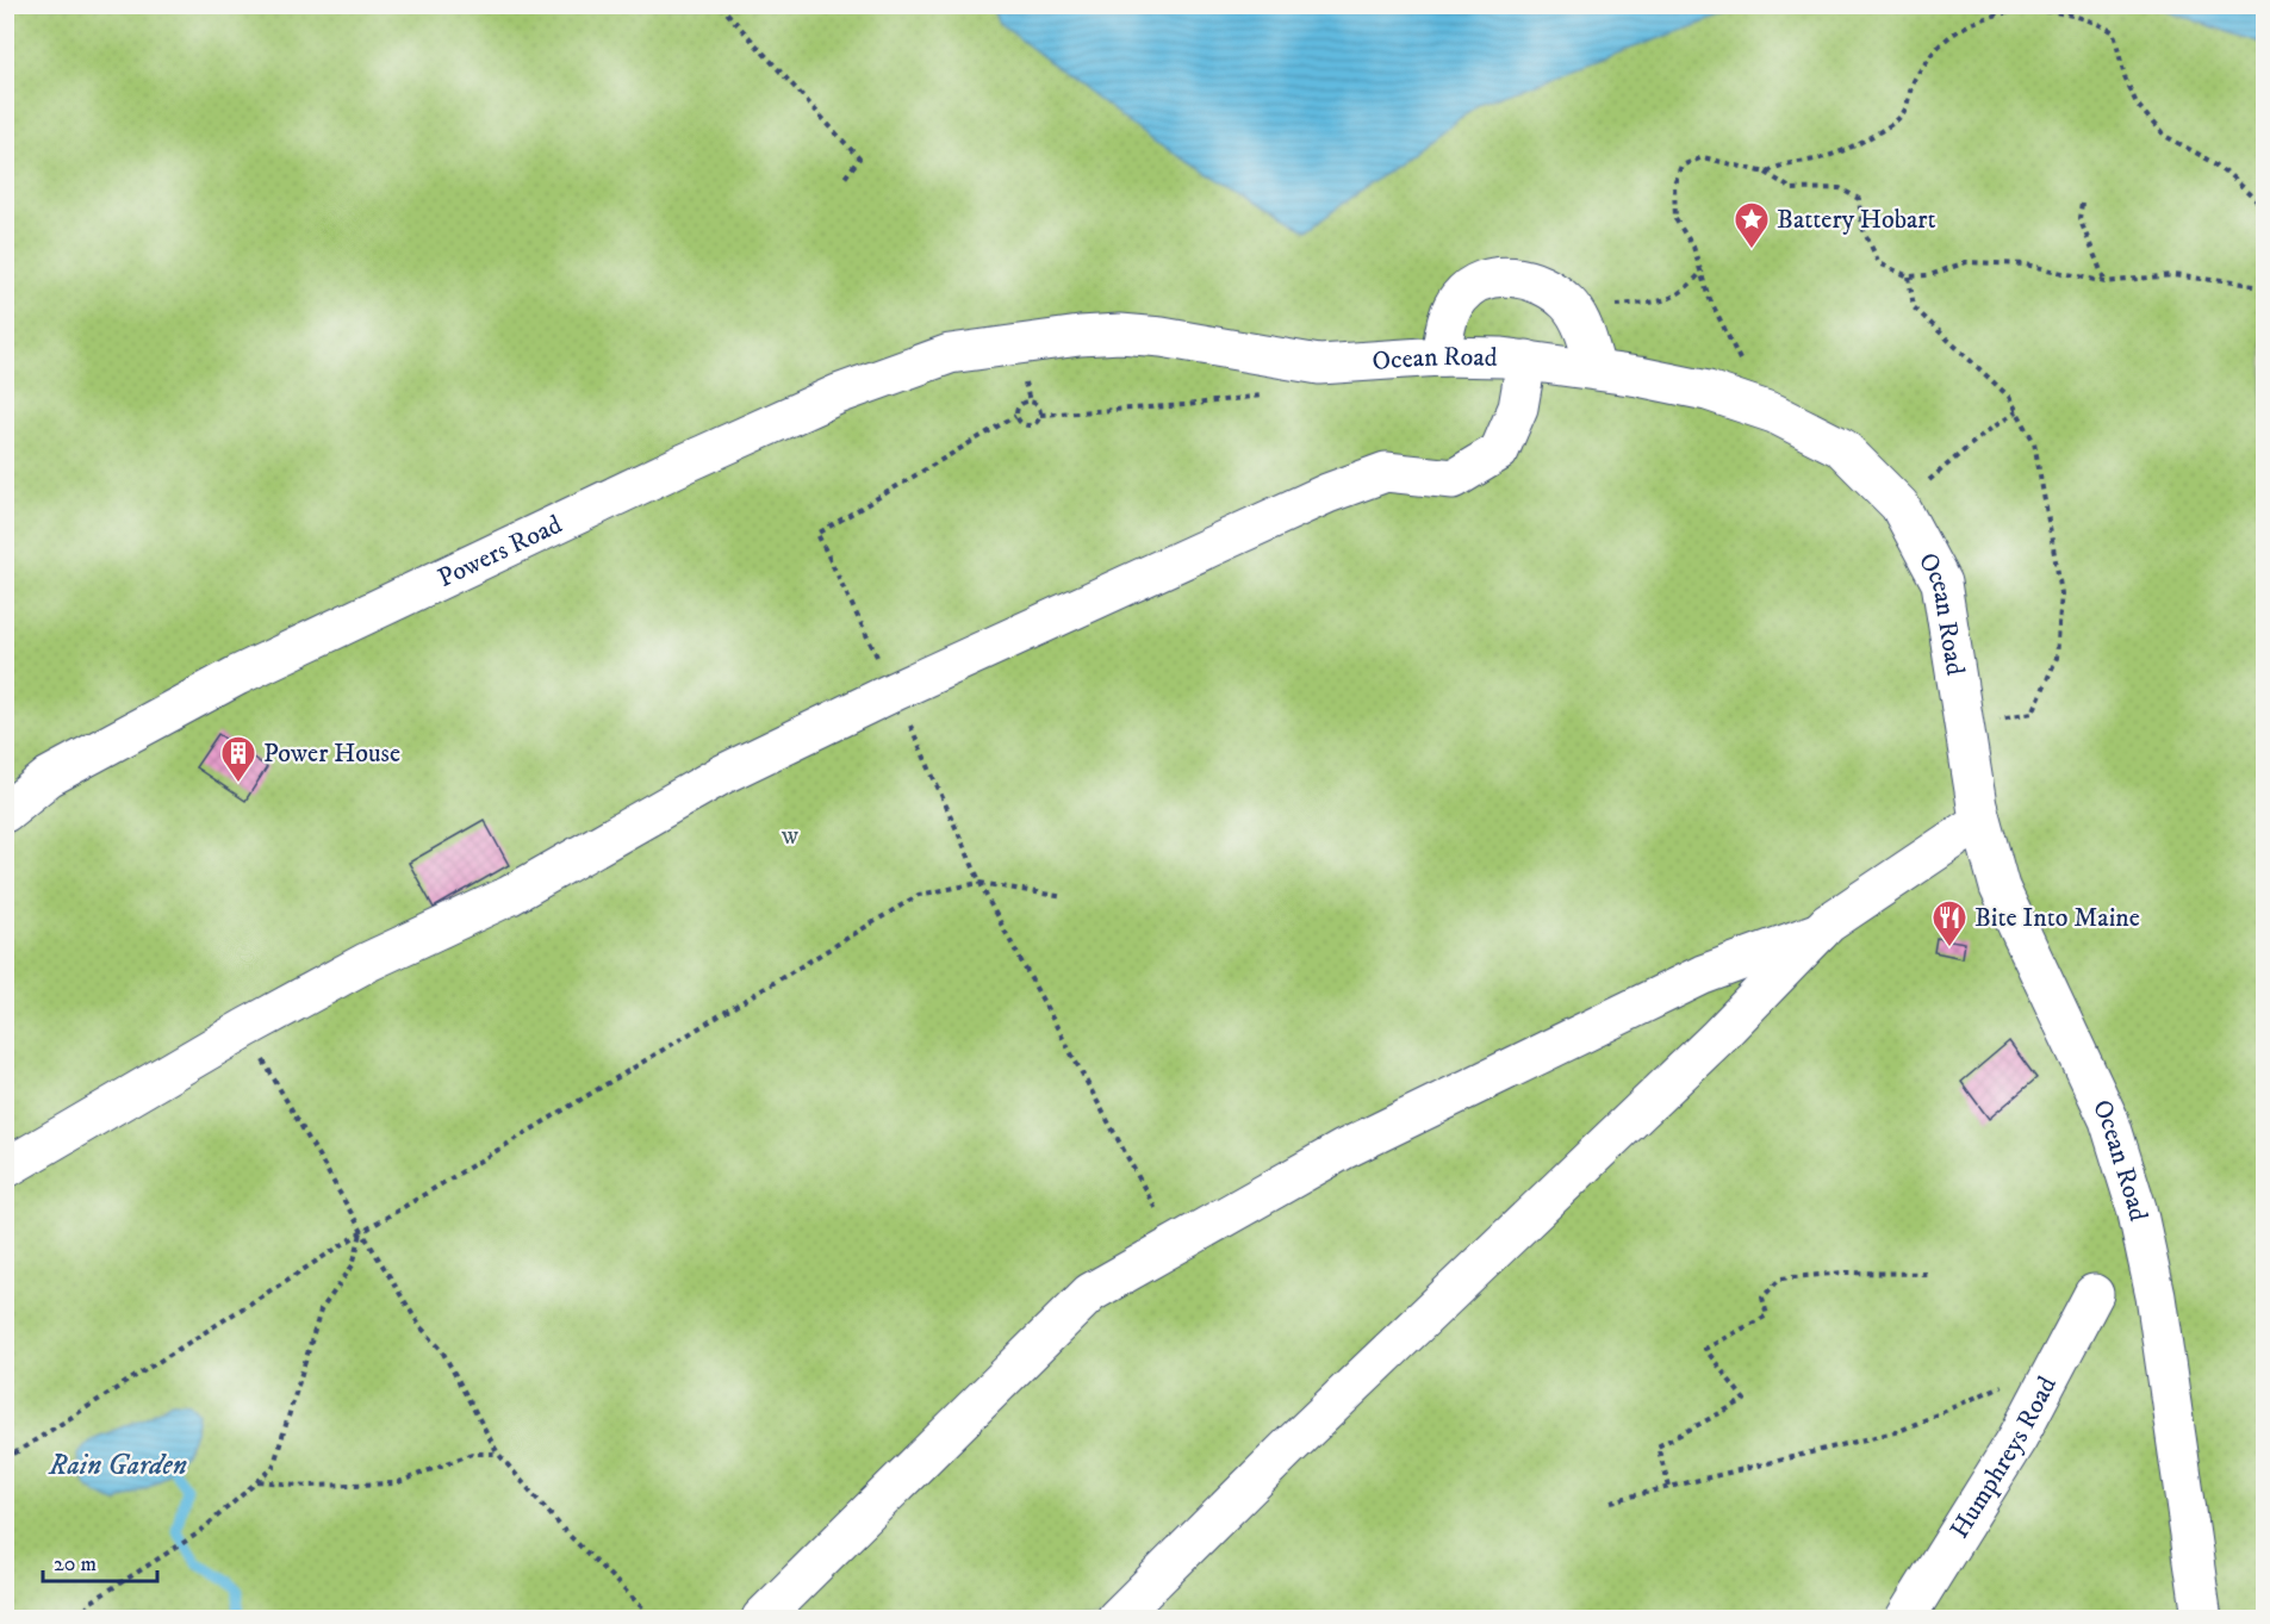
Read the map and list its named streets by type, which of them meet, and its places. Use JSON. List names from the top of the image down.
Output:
{
  "streets": {
    "lane": ["Ocean Road", "Powers Road", "Humphreys Road"]
  },
  "crossings": [
    ["Ocean Road", "Powers Road"]
  ],
  "water": ["Rain Garden"],
  "parks": ["w"],
  "places": {
    "place": ["Battery Hobart"],
    "building": ["Power House"],
    "restaurant": ["Bite Into Maine"]
  },
  "scale_bar": "20 m"
}
